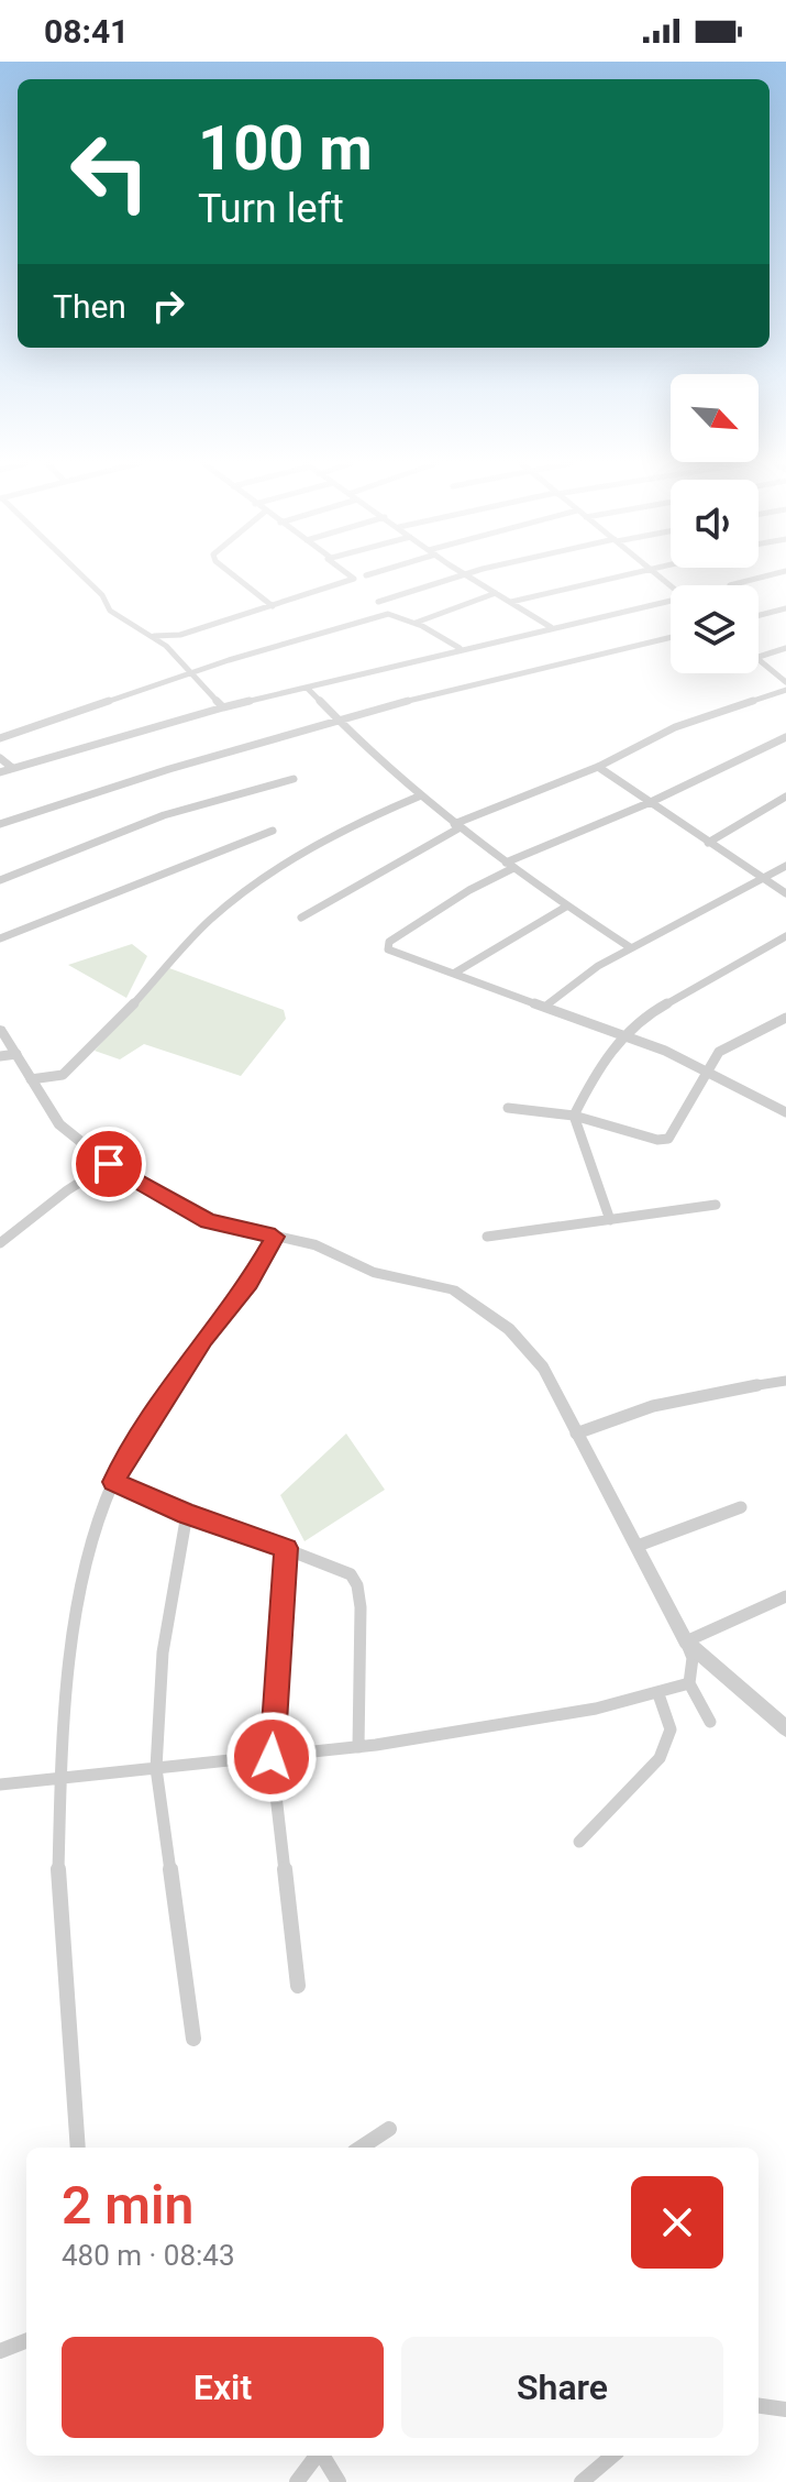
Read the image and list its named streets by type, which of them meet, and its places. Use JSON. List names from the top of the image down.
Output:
{
  "north": "bottom right",
  "page": {
    "status": "08:41",
    "turn": ["100 m", "Turn left"],
    "then": "Then",
    "heading": ["2 min", "480 m · 08:43"],
    "buttons": ["Exit", "Share"]
  }
}
